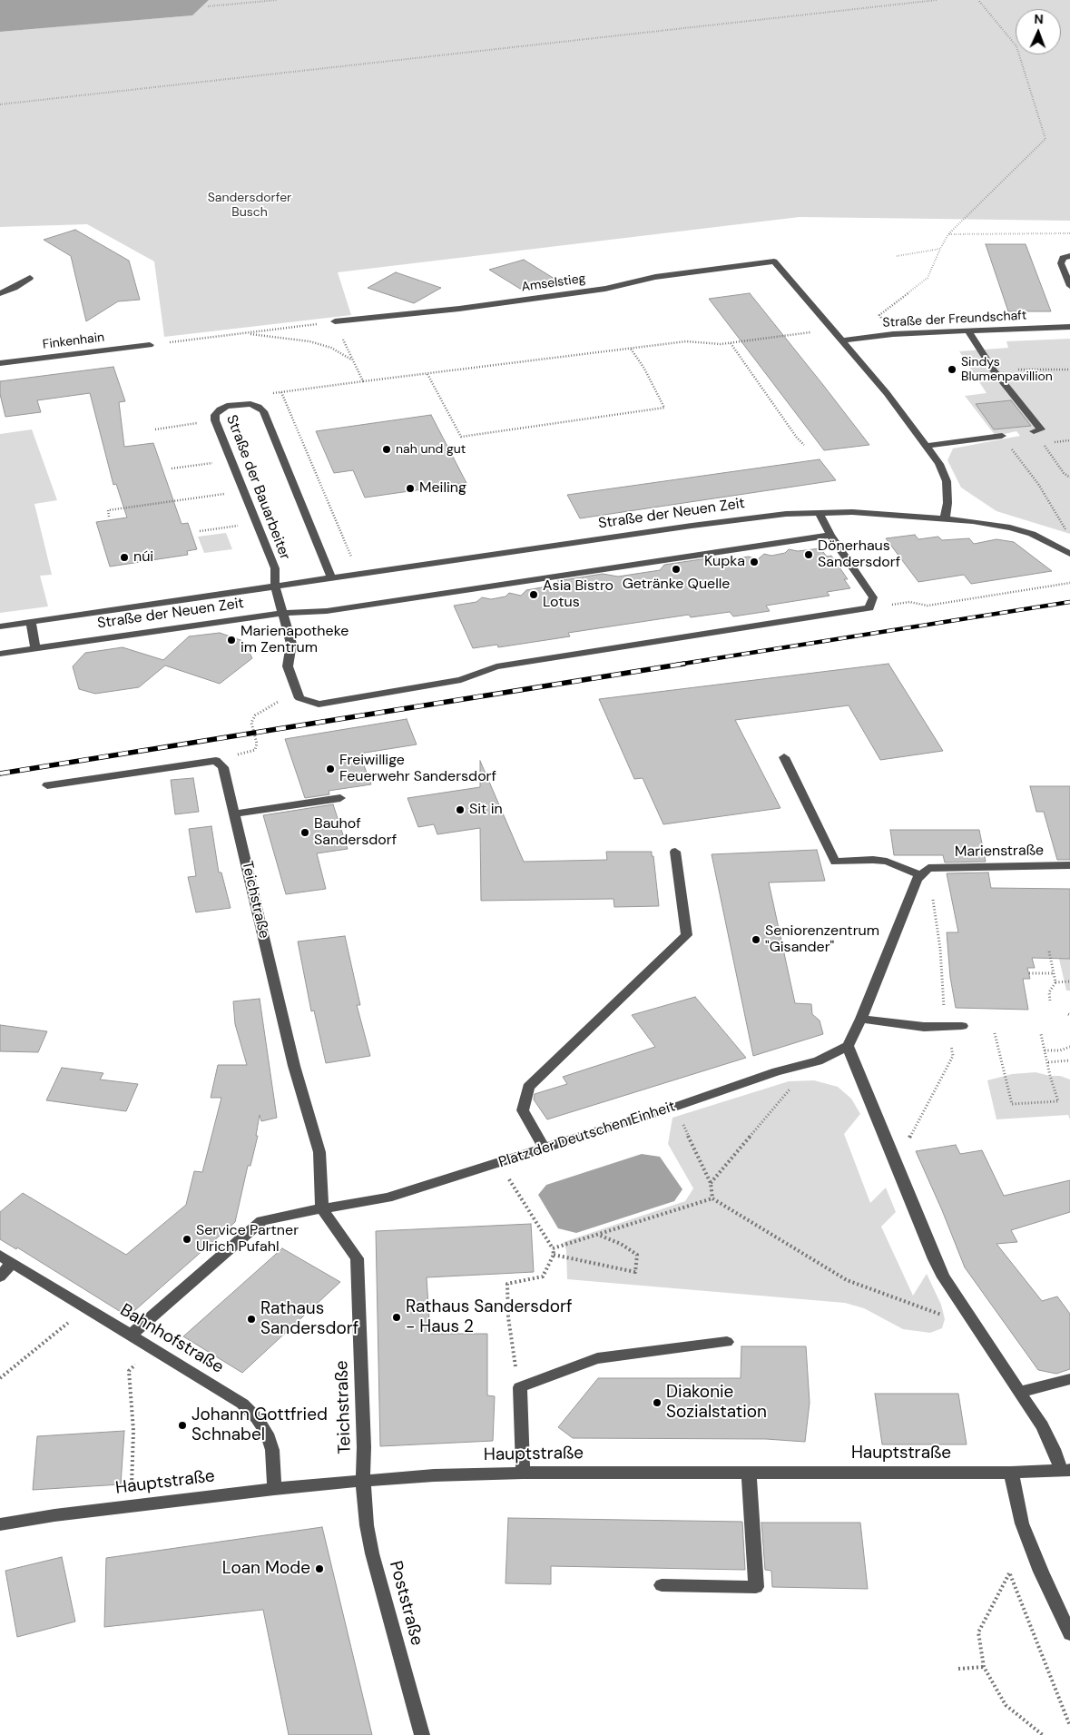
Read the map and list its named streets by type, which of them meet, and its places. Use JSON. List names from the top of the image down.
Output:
{
  "streets": {
    "street": [
      "Amselstieg",
      "Straße der Freundschaft",
      "Finkenhain",
      "Straße der Bauarbeiter",
      "Straße der Neuen Zeit",
      "Marienstraße",
      "Teichstraße",
      "Platz der Deutschen Einheit",
      "Bahnhofstraße",
      "Hauptstraße",
      "Poststraße"
    ]
  },
  "crossings": [
    ["Straße der Bauarbeiter", "Straße der Neuen Zeit"],
    ["Teichstraße", "Platz der Deutschen Einheit"],
    ["Teichstraße", "Hauptstraße"],
    ["Teichstraße", "Poststraße"],
    ["Bahnhofstraße", "Hauptstraße"],
    ["Hauptstraße", "Poststraße"]
  ],
  "parks": ["Sandersdorfer Busch"],
  "places": [
    "Sindys Blumenpavillion",
    "nah und gut",
    "Meiling",
    "Dönerhaus Sandersdorf",
    "núi",
    "Kupka",
    "Getränke Quelle",
    "Asia Bistro Lotus",
    "Marienapotheke im Zentrum",
    "Freiwillige Feuerwehr Sandersdorf",
    "Sit in",
    "Bauhof Sandersdorf",
    "Seniorenzentrum \"Gisander\"",
    "Service Partner Ulrich Pufahl",
    "Rathaus Sandersdorf - Haus 2",
    "Rathaus Sandersdorf",
    "Diakonie Sozialstation",
    "Johann Gottfried Schnabel",
    "Loan Mode"
  ],
  "north": "top"
}
